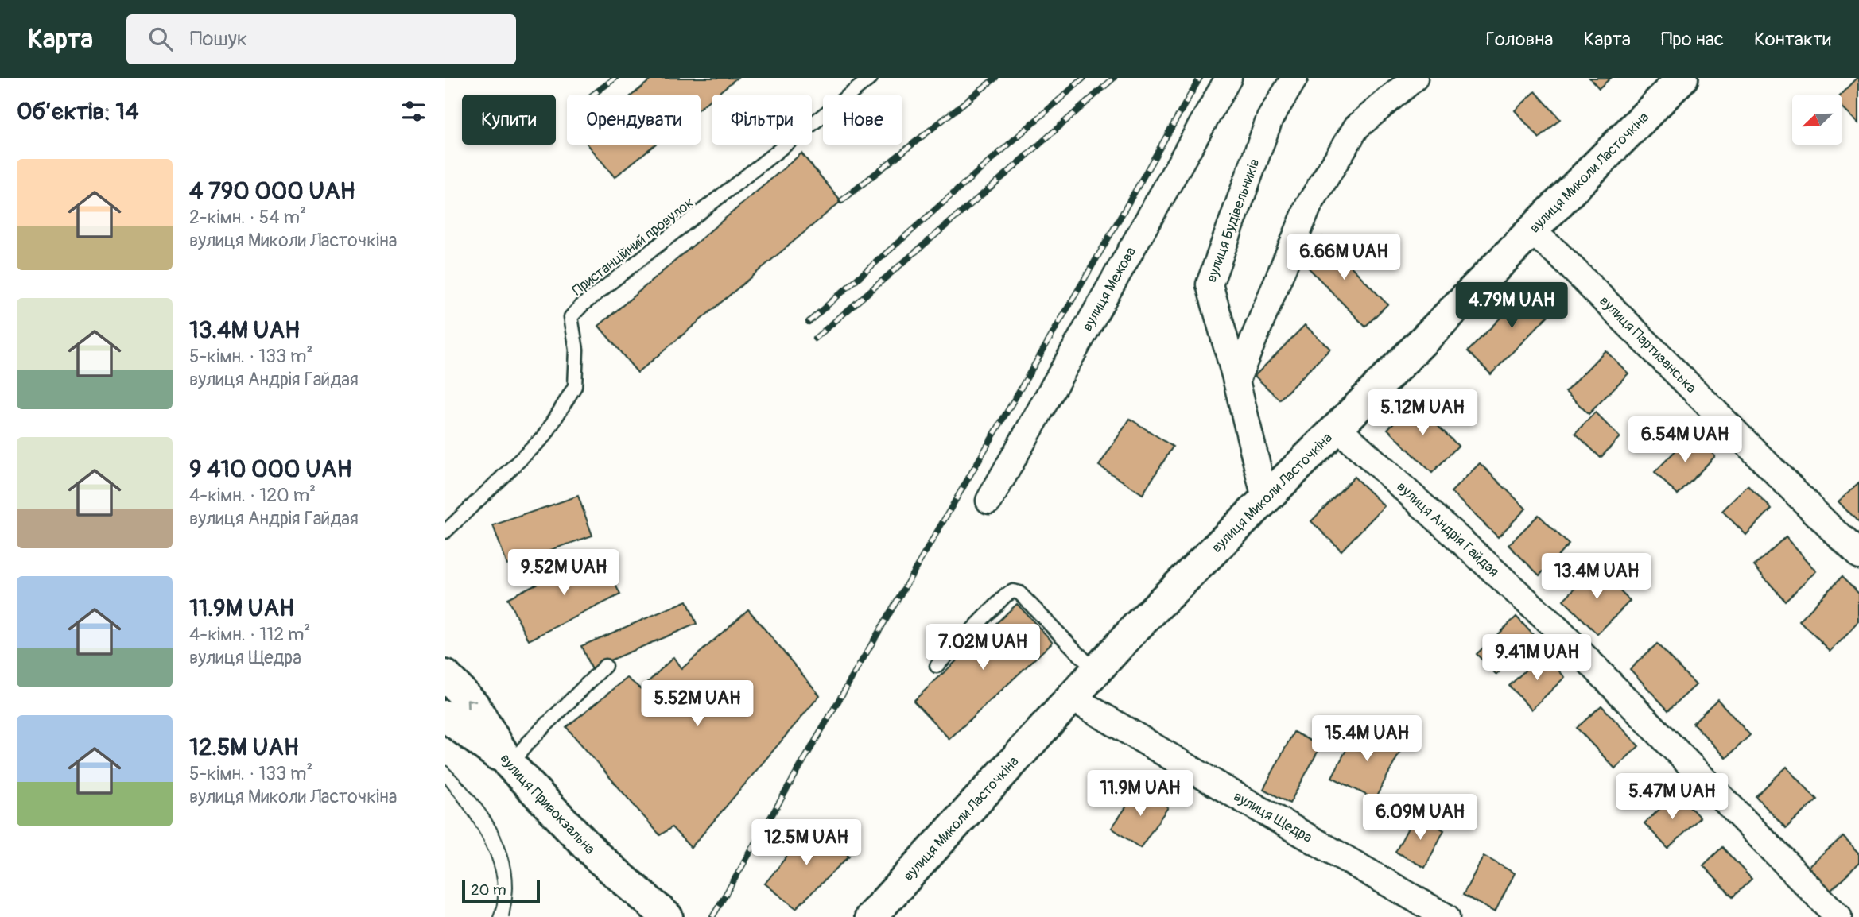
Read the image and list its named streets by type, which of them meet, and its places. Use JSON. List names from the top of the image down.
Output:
{
  "streets": {
    "street": [
      "вулиця Миколи Ласточкіна",
      "вулиця Будівельників",
      "вулиця Межова",
      "вулиця Партизанська",
      "вулиця Андрія Гайдая",
      "вулиця Привокзальна",
      "вулиця Щедра"
    ],
    "lane": ["Пристанційний провулок"]
  },
  "crossings": [
    ["вулиця Миколи Ласточкіна", "вулиця Будівельників"],
    ["вулиця Миколи Ласточкіна", "вулиця Партизанська"],
    ["вулиця Миколи Ласточкіна", "вулиця Андрія Гайдая"],
    ["вулиця Миколи Ласточкіна", "вулиця Щедра"]
  ],
  "scale_bar": "20 m",
  "north": "bottom left",
  "page": {
    "header": "Карта",
    "search": "Пошук",
    "nav": [
      "Головна",
      "Карта",
      "Про нас",
      "Контакти"
    ],
    "heading": "Об’єктів: 14",
    "chip": [
      "Купити",
      "Орендувати",
      "Фільтри",
      "Нове"
    ],
    "list": [
      {
        "name": "4 790 000 UAH",
        "note": "2-кімн. · 54 m² · вулиця Миколи Ласточкіна"
      },
      {
        "name": "13.4M UAH",
        "note": "5-кімн. · 133 m² · вулиця Андрія Гайдая"
      },
      {
        "name": "9 410 000 UAH",
        "note": "4-кімн. · 120 m² · вулиця Андрія Гайдая"
      },
      {
        "name": "11.9M UAH",
        "note": "4-кімн. · 112 m² · вулиця Щедра"
      },
      {
        "name": "12.5M UAH",
        "note": "5-кімн. · 133 m² · вулиця Миколи Ласточкіна"
      }
    ],
    "price": [
      "6.66M UAH",
      "4.79M UAH",
      "5.12M UAH",
      "6.54M UAH",
      "9.52M UAH",
      "13.4M UAH",
      "7.02M UAH",
      "9.41M UAH",
      "5.52M UAH",
      "15.4M UAH",
      "11.9M UAH",
      "5.47M UAH",
      "6.09M UAH",
      "12.5M UAH"
    ],
    "scale": "20 m"
  }
}
